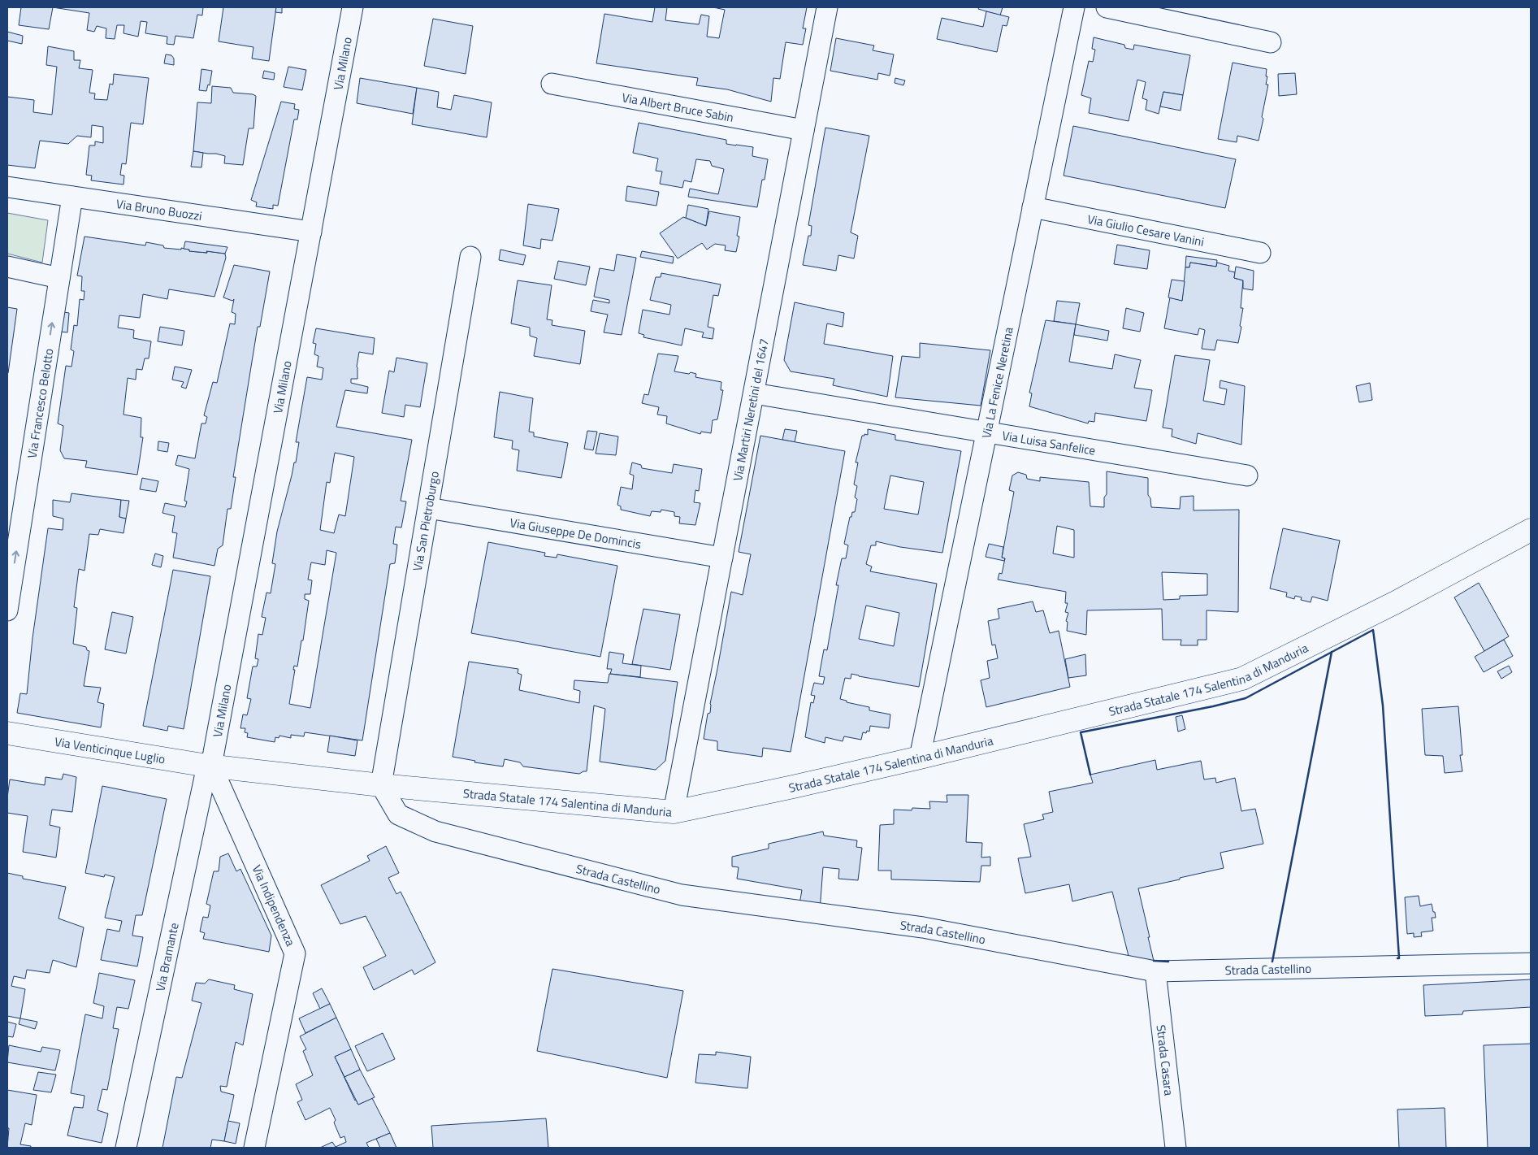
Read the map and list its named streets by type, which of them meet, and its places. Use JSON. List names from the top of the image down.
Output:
{
  "streets": {
    "main road": ["Strada Statale 174 Salentina di Manduria", "Via Venticinque Luglio"],
    "street": [
      "Via Milano",
      "Via Albert Bruce Sabin",
      "Via Bruno Buozzi",
      "Via Giulio Cesare Vanini",
      "Via La Fenice Neretina",
      "Via Francesco Belotto",
      "Via Martiri Neretini del 1647",
      "Via Luisa Sanfelice",
      "Via San Pietroburgo",
      "Via Giuseppe De Domincis",
      "Strada Castellino",
      "Via Indipendenza",
      "Via Bramante",
      "Strada Casara"
    ]
  },
  "crossings": [
    ["Via Milano", "Via Bruno Buozzi"],
    ["Via Milano", "Strada Statale 174 Salentina di Manduria"],
    ["Via Milano", "Via Venticinque Luglio"],
    ["Via Milano", "Via Indipendenza"],
    ["Via Milano", "Via Bramante"],
    ["Via Albert Bruce Sabin", "Via Martiri Neretini del 1647"],
    ["Via Bruno Buozzi", "Via Francesco Belotto"],
    ["Via Giulio Cesare Vanini", "Via La Fenice Neretina"],
    ["Via La Fenice Neretina", "Via Luisa Sanfelice"],
    ["Via La Fenice Neretina", "Strada Statale 174 Salentina di Manduria"],
    ["Via Martiri Neretini del 1647", "Via Luisa Sanfelice"],
    ["Via Martiri Neretini del 1647", "Via Giuseppe De Domincis"],
    ["Via Martiri Neretini del 1647", "Strada Statale 174 Salentina di Manduria"],
    ["Via San Pietroburgo", "Via Giuseppe De Domincis"],
    ["Via San Pietroburgo", "Strada Statale 174 Salentina di Manduria"],
    ["Via San Pietroburgo", "Strada Castellino"],
    ["Strada Statale 174 Salentina di Manduria", "Via Venticinque Luglio"],
    ["Strada Statale 174 Salentina di Manduria", "Strada Castellino"],
    ["Strada Statale 174 Salentina di Manduria", "Via Indipendenza"],
    ["Strada Statale 174 Salentina di Manduria", "Via Bramante"],
    ["Via Venticinque Luglio", "Via Indipendenza"],
    ["Via Venticinque Luglio", "Via Bramante"],
    ["Strada Castellino", "Strada Casara"],
    ["Via Indipendenza", "Via Bramante"]
  ],
  "one_way": ["Via Francesco Belotto"]
}
